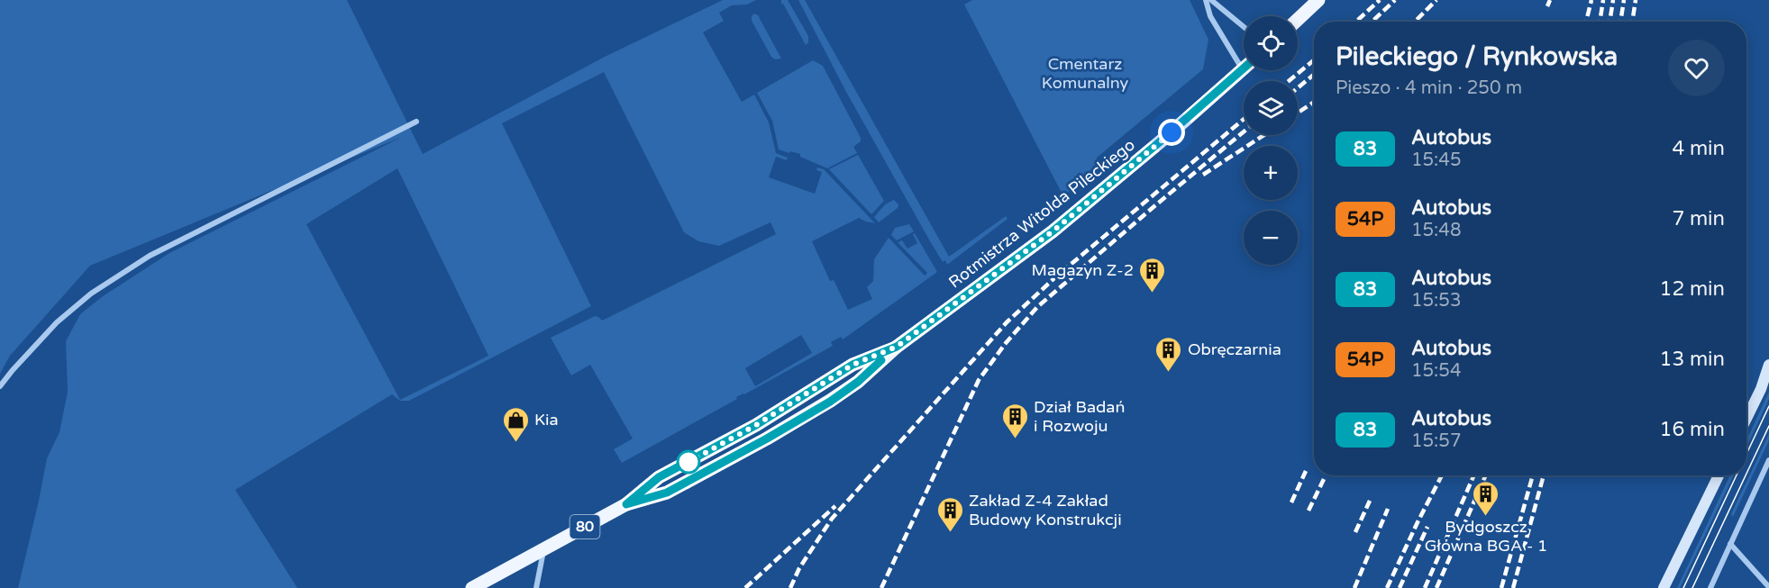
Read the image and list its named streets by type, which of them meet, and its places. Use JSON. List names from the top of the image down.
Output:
{
  "streets": {
    "main road": ["Rotmistrza Witolda Pileckiego", "80"]
  },
  "parks": ["Cmentarz Komunalny"],
  "places": {
    "building": [
      "Magazyn Z-2",
      "Obręczarnia",
      "Dział Badań i Rozwoju",
      "Bydgoszcz Główna BGA - 1",
      "Zakład Z-4 Zakład Budowy Konstrukcji"
    ],
    "shop": ["Kia"]
  },
  "lines": ["bus line 83"],
  "page": {
    "map_buttons": ["+", "−"],
    "heading": ["Pileckiego / Rynkowska", "Pieszo · 4 min · 250 m"],
    "list": [
      {
        "mark": "83",
        "name": "Autobus",
        "note": "15:45",
        "value": "4 min"
      },
      {
        "mark": "54P",
        "name": "Autobus",
        "note": "15:48",
        "value": "7 min"
      },
      {
        "mark": "83",
        "name": "Autobus",
        "note": "15:53",
        "value": "12 min"
      },
      {
        "mark": "54P",
        "name": "Autobus",
        "note": "15:54",
        "value": "13 min"
      },
      {
        "mark": "83",
        "name": "Autobus",
        "note": "15:57",
        "value": "16 min"
      }
    ]
  }
}
